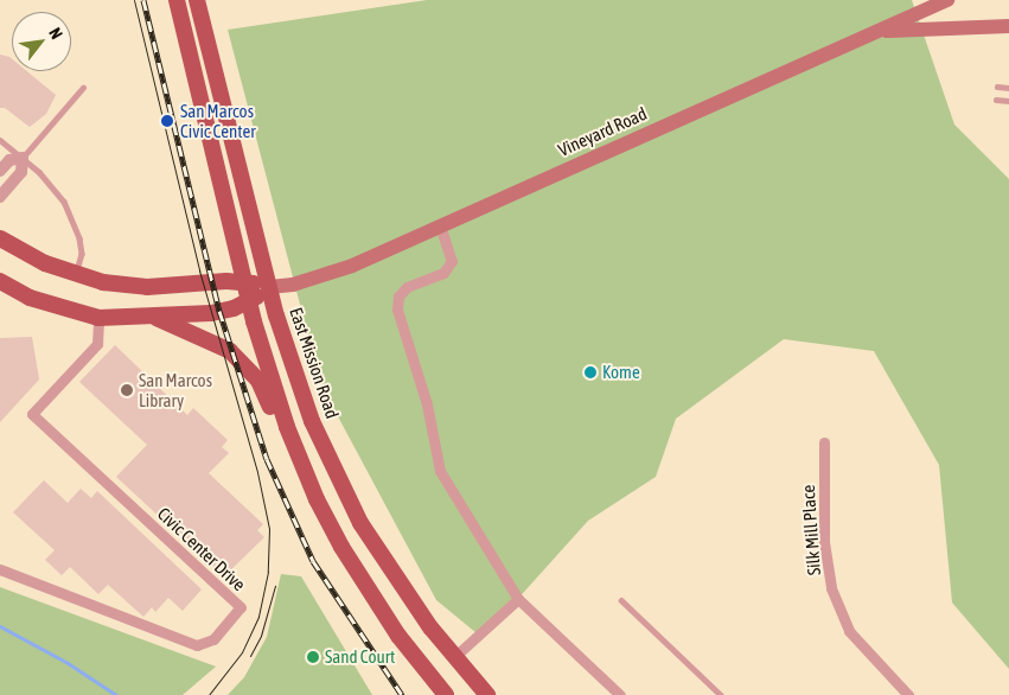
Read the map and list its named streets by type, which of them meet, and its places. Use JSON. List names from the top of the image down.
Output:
{
  "streets": {
    "main road": ["Vineyard Road", "East Mission Road"],
    "street": ["Silk Mill Place", "Civic Center Drive"]
  },
  "crossings": [
    ["Vineyard Road", "East Mission Road"]
  ],
  "places": [
    "San Marcos Civic Center",
    "Kome",
    "San Marcos Library",
    "Sand Court"
  ],
  "north": "top right"
}
